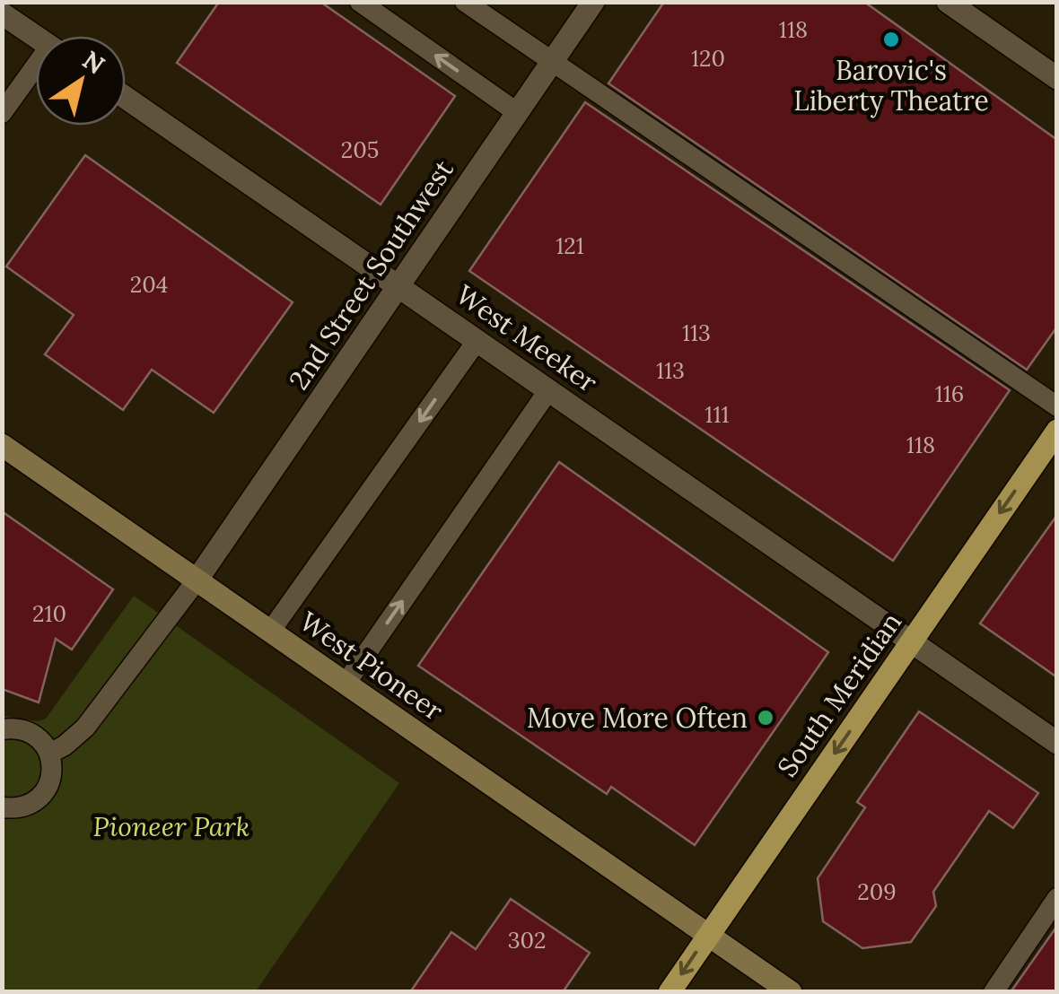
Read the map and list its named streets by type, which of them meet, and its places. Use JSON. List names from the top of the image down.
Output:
{
  "streets": {
    "main road": ["West Pioneer", "South Meridian"],
    "street": ["2nd Street Southwest", "West Meeker"]
  },
  "crossings": [
    ["2nd Street Southwest", "West Meeker"],
    ["2nd Street Southwest", "West Pioneer"],
    ["West Meeker", "South Meridian"],
    ["West Pioneer", "South Meridian"]
  ],
  "one_way": ["South Meridian"],
  "parks": ["Pioneer Park"],
  "places": ["Barovic's Liberty Theatre", "Move More Often"],
  "house_numbers": [
    "118",
    "120",
    "205",
    "121",
    "204",
    "113",
    "113",
    "116",
    "111",
    "118",
    "210",
    "209",
    "302"
  ],
  "north": "top right"
}
